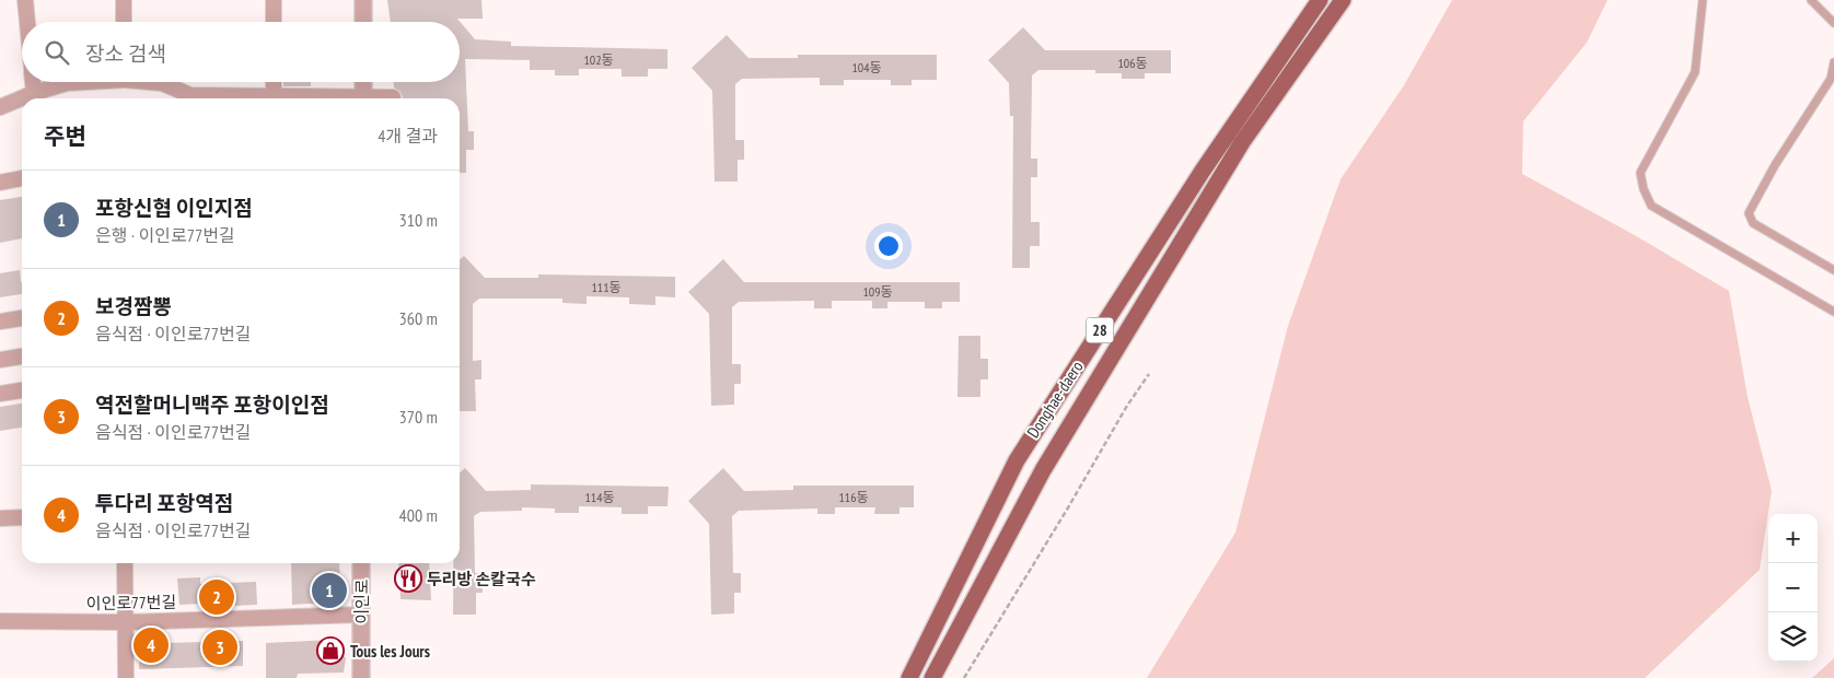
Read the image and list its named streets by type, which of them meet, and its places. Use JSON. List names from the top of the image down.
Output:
{
  "streets": {
    "main road": ["28", "Donghae-daero"],
    "street": ["이인로", "이인로77번길"]
  },
  "crossings": [
    ["이인로", "이인로77번길"]
  ],
  "places": {
    "restaurant": ["두리방 손칼국수"],
    "shop": ["Tous les Jours"]
  },
  "house_numbers": [
    "102동",
    "106동",
    "104동",
    "111동",
    "109동",
    "114동",
    "116동"
  ],
  "page": {
    "search": "장소 검색",
    "heading": ["주변", "4개 결과"],
    "list": [
      {
        "mark": "1",
        "name": "포항신협 이인지점",
        "note": "은행 · 이인로77번길",
        "value": "310 m"
      },
      {
        "mark": "2",
        "name": "보경짬뽕",
        "note": "음식점 · 이인로77번길",
        "value": "360 m"
      },
      {
        "mark": "3",
        "name": "역전할머니맥주 포항이인점",
        "note": "음식점 · 이인로77번길",
        "value": "370 m"
      },
      {
        "mark": "4",
        "name": "투다리 포항역점",
        "note": "음식점 · 이인로77번길",
        "value": "400 m"
      }
    ],
    "map_buttons": ["+", "−"],
    "pins": [
      "1",
      "2",
      "4",
      "3"
    ]
  }
}
